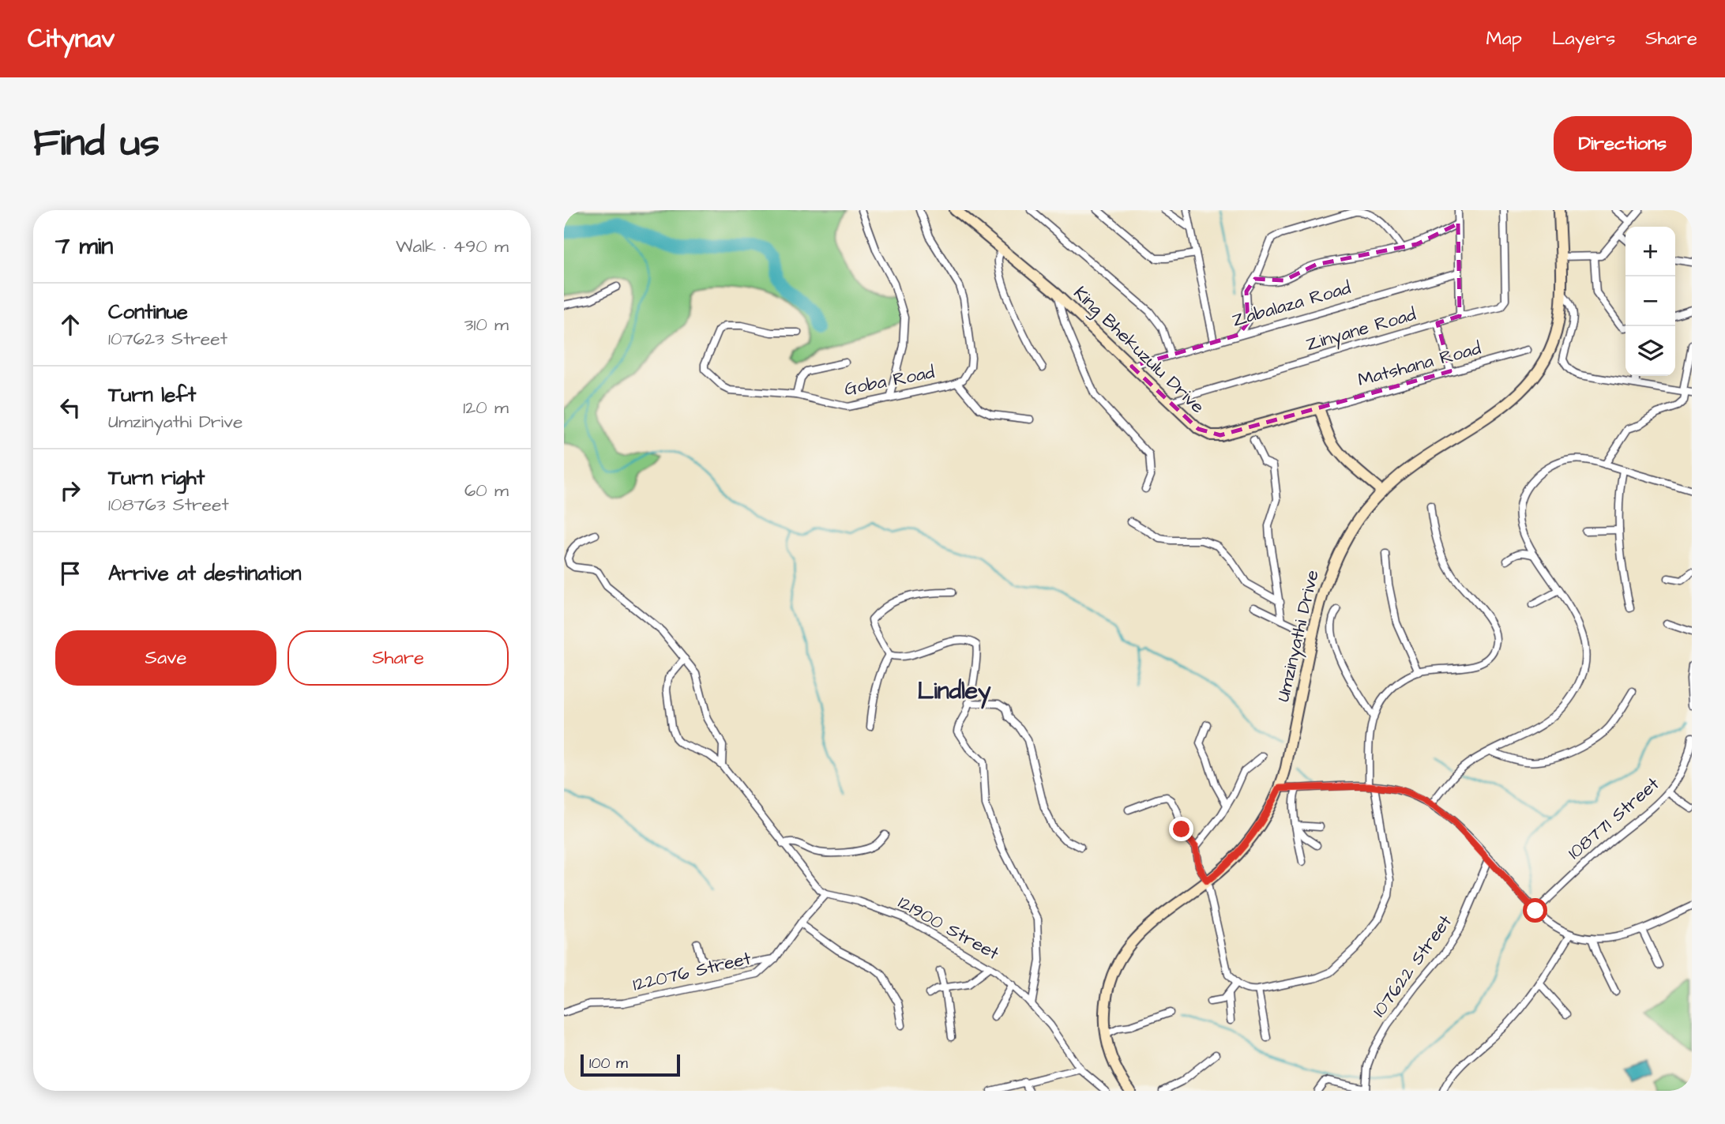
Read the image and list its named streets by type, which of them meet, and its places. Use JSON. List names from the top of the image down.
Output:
{
  "streets": {
    "street": [
      "Zabalaza Road",
      "Zinyane Road",
      "King Bhekuzulu Drive",
      "Matshana Road",
      "Goba Road",
      "Umzinyathi Drive",
      "108771 Street",
      "121900 Street",
      "107622 Street",
      "122076 Street"
    ]
  },
  "crossings": [
    ["Zabalaza Road", "King Bhekuzulu Drive"],
    ["Zinyane Road", "King Bhekuzulu Drive"],
    ["King Bhekuzulu Drive", "Matshana Road"],
    ["121900 Street", "122076 Street"]
  ],
  "districts": ["Lindley"],
  "scale_bar": "100 m",
  "page": {
    "header": "Citynav",
    "nav": ["Map", "Layers", "Share"],
    "buttons": [
      "Directions",
      ["Save", "Share"]
    ],
    "title": "Find us",
    "heading": ["7 min", "Walk · 490 m"],
    "map_buttons": ["+", "−"],
    "list": [
      ["Continue", "107623 Street", "310 m"],
      ["Turn left", "Umzinyathi Drive", "120 m"],
      ["Turn right", "108763 Street", "60 m"],
      "Arrive at destination"
    ],
    "scale": "100 m"
  }
}
